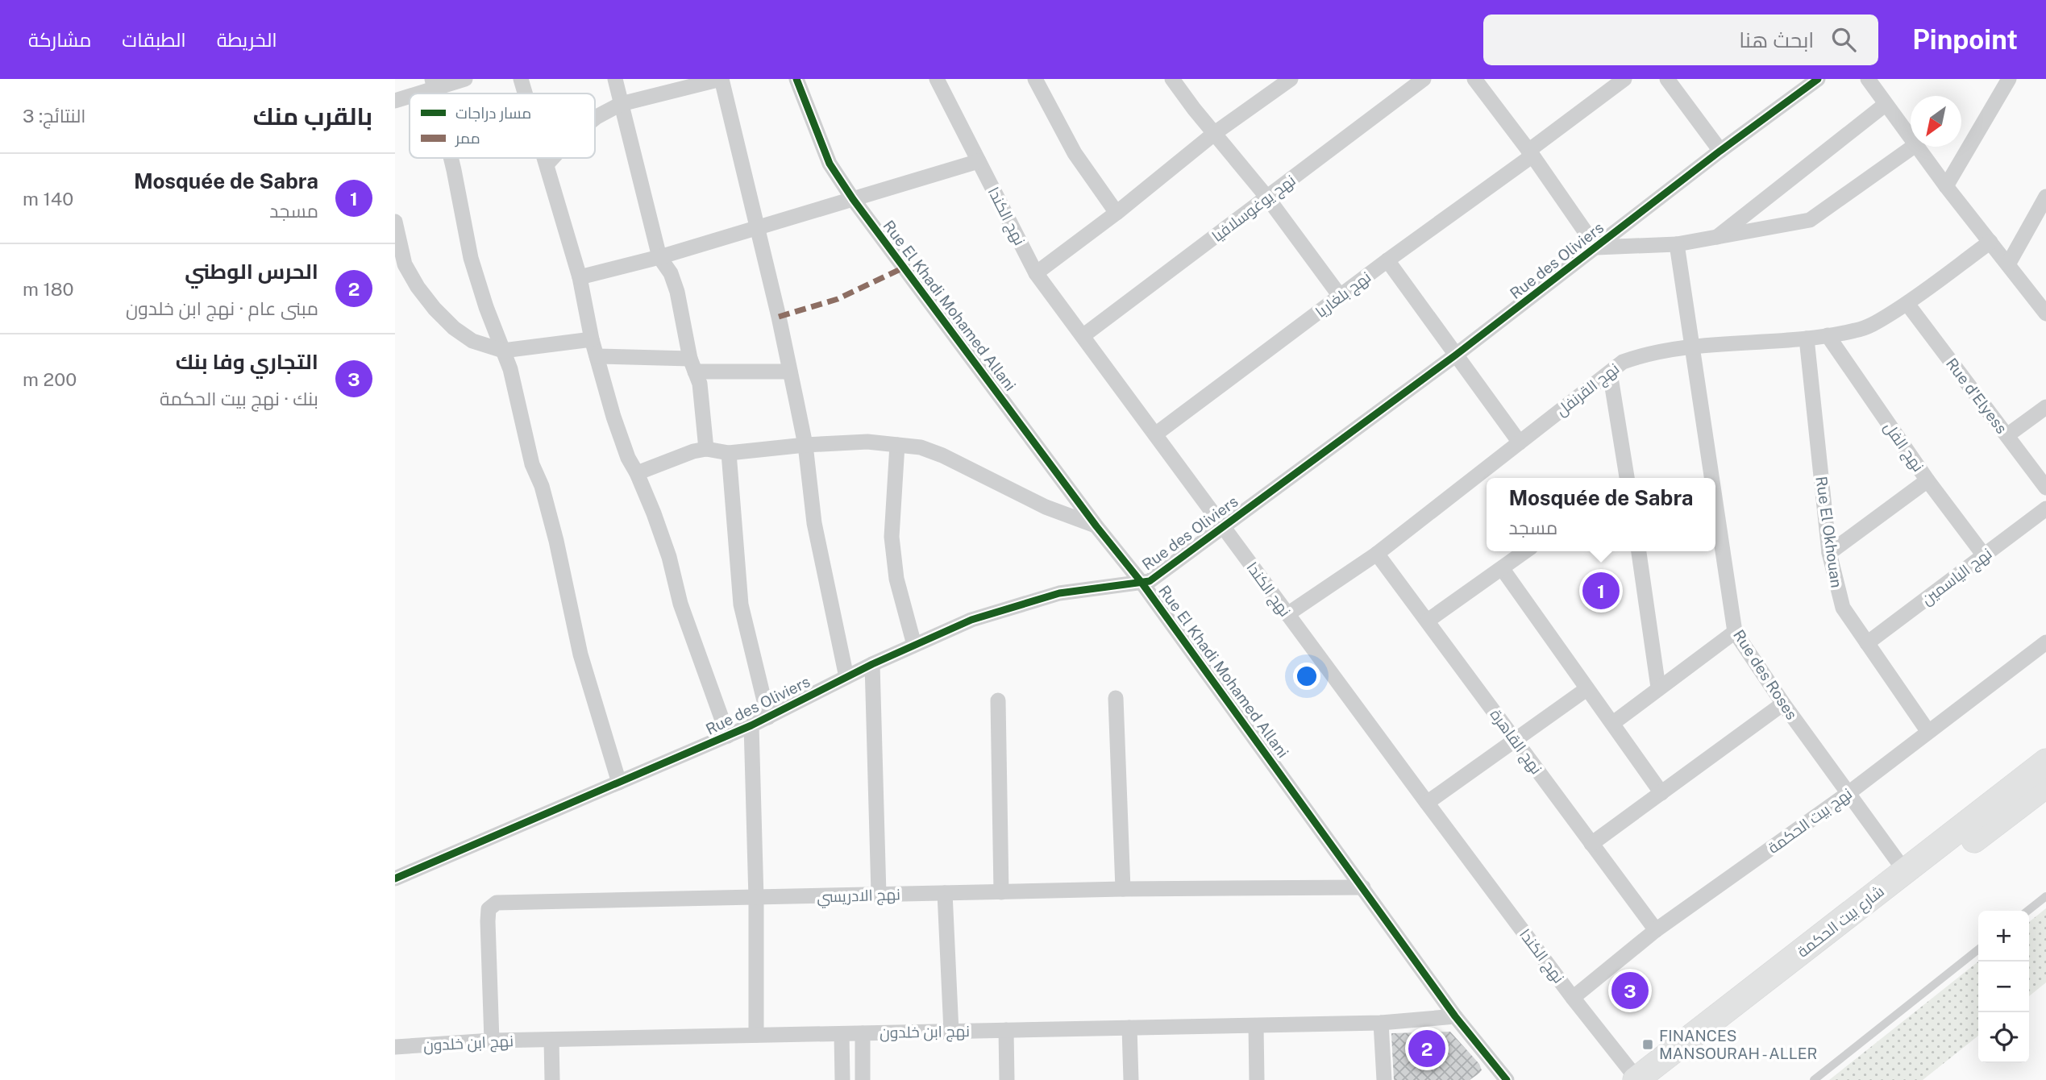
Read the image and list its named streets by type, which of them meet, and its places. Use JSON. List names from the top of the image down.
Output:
{
  "streets": {
    "main road": ["شارع بيت الحكمة"],
    "street": [
      "نهج يوغوسلافيا",
      "نهج الكندا",
      "Rue des Oliviers",
      "نهج بلغاريا",
      "Rue El Khadi Mohamed Allani",
      "نهج القرنفل",
      "Rue d'Elyess",
      "نهج الفل",
      "Rue El Okhouan",
      "نهج الياسمين",
      "Rue des Roses",
      "نهج القاهرة",
      "نهج بيت الحكمة",
      "نهج الادريسي",
      "نهج ابن خلدون"
    ]
  },
  "crossings": [
    ["نهج يوغوسلافيا", "نهج الكندا"],
    ["نهج الكندا", "Rue des Oliviers"],
    ["نهج الكندا", "نهج بلغاريا"],
    ["نهج الكندا", "نهج القرنفل"],
    ["نهج الكندا", "نهج بيت الحكمة"],
    ["نهج الكندا", "شارع بيت الحكمة"],
    ["Rue des Oliviers", "Rue El Khadi Mohamed Allani"],
    ["Rue El Khadi Mohamed Allani", "نهج الادريسي"],
    ["Rue El Khadi Mohamed Allani", "نهج ابن خلدون"],
    ["نهج القرنفل", "Rue d'Elyess"],
    ["نهج القرنفل", "نهج الفل"],
    ["نهج القرنفل", "Rue El Okhouan"],
    ["نهج القرنفل", "Rue des Roses"],
    ["نهج القرنفل", "نهج القاهرة"],
    ["نهج الفل", "نهج الياسمين"],
    ["Rue El Okhouan", "نهج الياسمين"],
    ["Rue El Okhouan", "نهج بيت الحكمة"],
    ["Rue des Roses", "نهج بيت الحكمة"],
    ["Rue des Roses", "شارع بيت الحكمة"],
    ["نهج القاهرة", "نهج بيت الحكمة"],
    ["نهج الادريسي", "نهج ابن خلدون"]
  ],
  "places": {
    "transit": ["FINANCES MANSOURAH - ALLER"]
  },
  "legend": ["مسار دراجات", "ممر"],
  "north": "bottom left",
  "page": {
    "header": "Pinpoint",
    "search": "ابحث هنا",
    "nav": ["الخريطة", "الطبقات", "مشاركة"],
    "heading": ["بالقرب منك", "النتائج: 3"],
    "list": [
      {
        "mark": "1",
        "name": "Mosquée de Sabra",
        "note": "مسجد",
        "value": "140 m"
      },
      {
        "mark": "2",
        "name": "الحرس الوطني",
        "note": "مبنى عام · نهج ابن خلدون",
        "value": "180 m"
      },
      {
        "mark": "3",
        "name": "التجاري وفا بنك",
        "note": "بنك · نهج بيت الحكمة",
        "value": "200 m"
      }
    ],
    "popup": ["Mosquée de Sabra", "مسجد"],
    "pins": ["1", "3", "2"],
    "map_buttons": ["+", "−"]
  }
}
